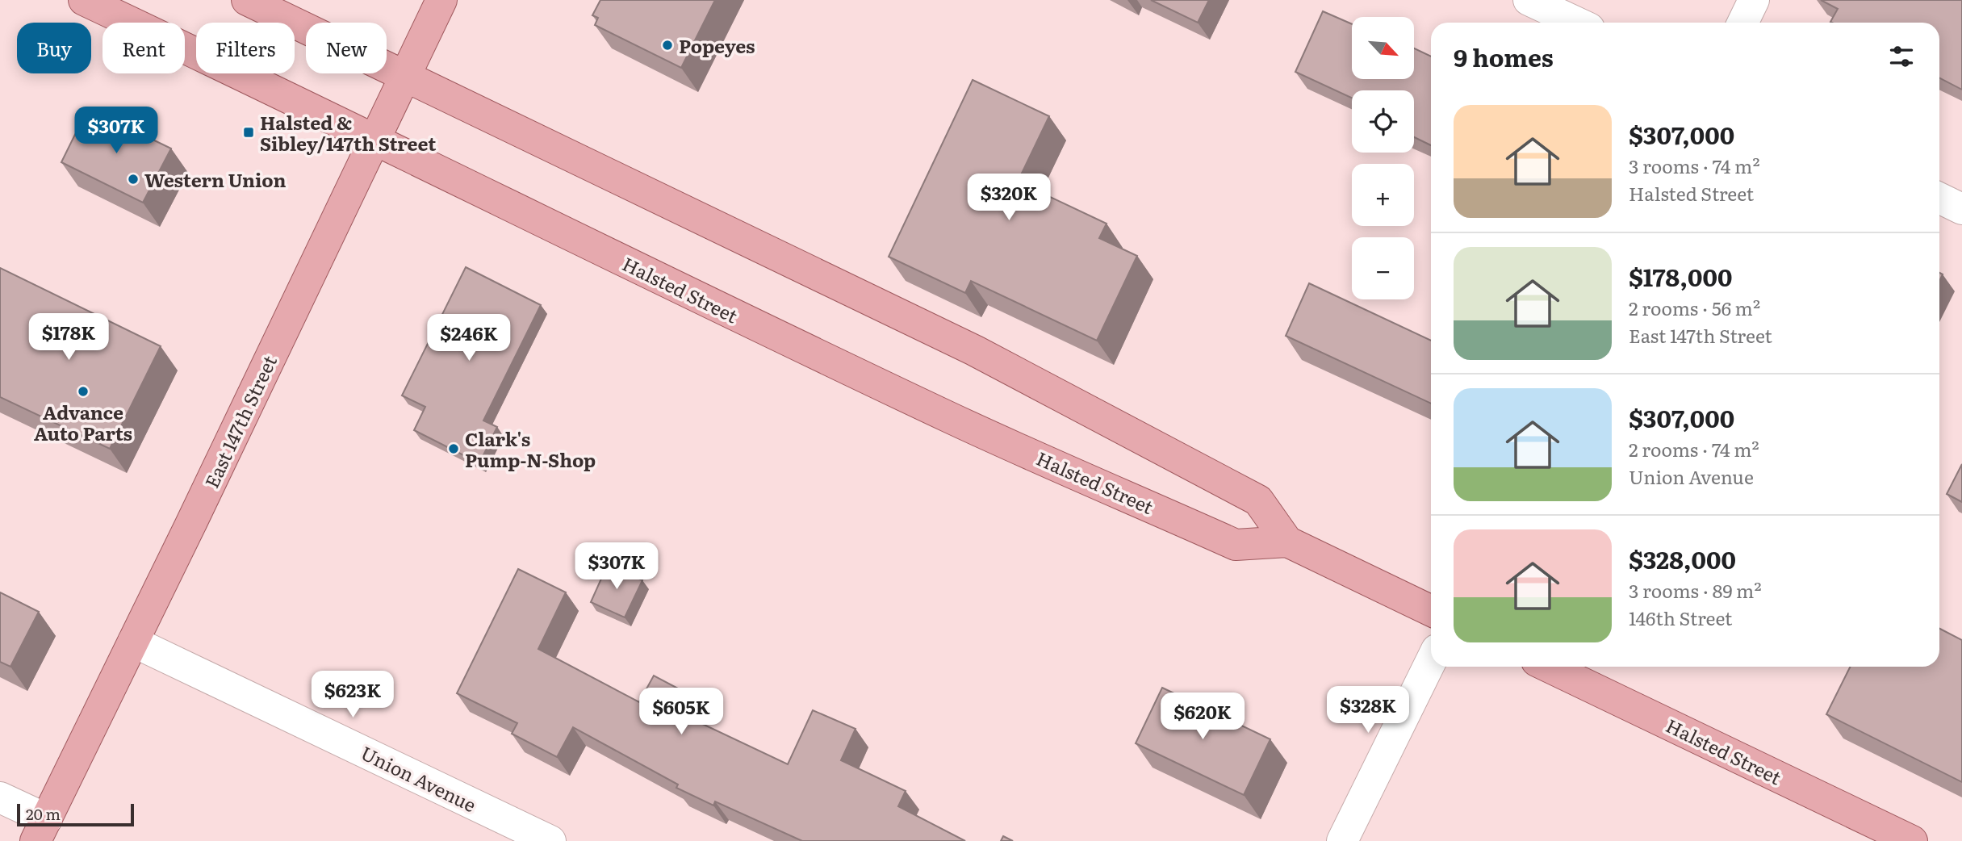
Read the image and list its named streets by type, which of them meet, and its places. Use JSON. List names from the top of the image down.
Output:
{
  "streets": {
    "main road": ["Halsted Street", "East 147th Street"],
    "street": ["Union Avenue"]
  },
  "crossings": [
    ["Halsted Street", "East 147th Street"],
    ["East 147th Street", "Union Avenue"]
  ],
  "places": {
    "other": [
      "Popeyes",
      "Western Union",
      "Advance Auto Parts",
      "Clark's Pump-N-Shop"
    ],
    "transit": ["Halsted & Sibley/147th Street"]
  },
  "scale_bar": "20 m",
  "north": "bottom right",
  "page": {
    "map_buttons": ["+", "−"],
    "chip": [
      "Buy",
      "Rent",
      "Filters",
      "New"
    ],
    "heading": "9 homes",
    "list": [
      {
        "name": "$307,000",
        "note": "3 rooms · 74 m² · Halsted Street"
      },
      {
        "name": "$178,000",
        "note": "2 rooms · 56 m² · East 147th Street"
      },
      {
        "name": "$307,000",
        "note": "2 rooms · 74 m² · Union Avenue"
      },
      {
        "name": "$328,000",
        "note": "3 rooms · 89 m² · 146th Street"
      }
    ],
    "price": [
      "$307K",
      "$320K",
      "$178K",
      "$246K",
      "$307K",
      "$623K",
      "$328K",
      "$605K",
      "$620K"
    ],
    "scale": "20 m"
  }
}
